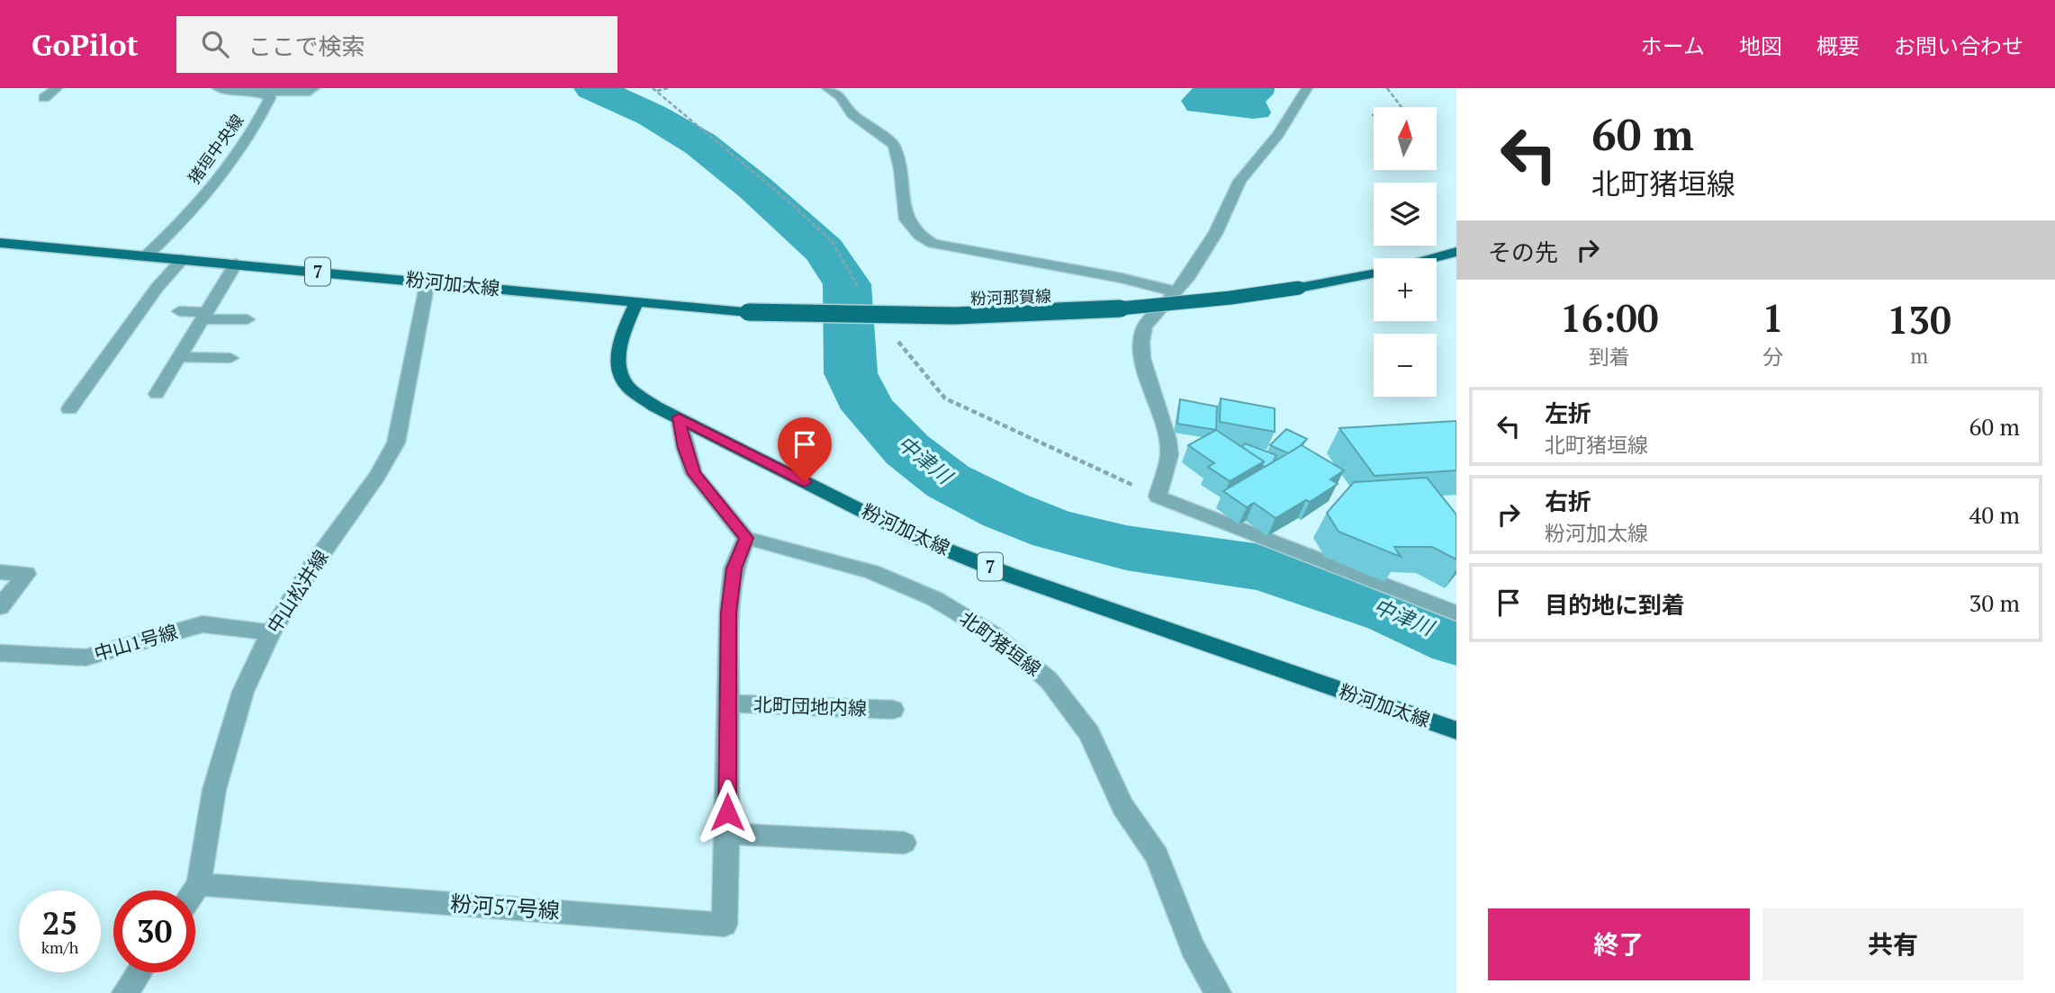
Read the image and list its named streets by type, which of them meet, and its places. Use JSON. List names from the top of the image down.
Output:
{
  "streets": {
    "main road": ["7", "粉河加太線", "粉河那賀線"],
    "street": [
      "猪垣中央線",
      "中山松井線",
      "中山1号線",
      "北町猪垣線",
      "北町団地内線",
      "粉河57号線"
    ]
  },
  "crossings": [
    ["猪垣中央線", "粉河加太線"],
    ["粉河加太線", "粉河那賀線"],
    ["粉河加太線", "中山松井線"],
    ["中山松井線", "中山1号線"],
    ["中山松井線", "粉河57号線"],
    ["北町猪垣線", "北町団地内線"],
    ["北町団地内線", "粉河57号線"]
  ],
  "water": ["中津川"],
  "north": "top",
  "page": {
    "header": "GoPilot",
    "search": "ここで検索",
    "nav": [
      "ホーム",
      "地図",
      "概要",
      "お問い合わせ"
    ],
    "turn": ["60 m", "北町猪垣線"],
    "map_buttons": ["+", "−"],
    "then": "その先",
    "eta": [
      "16:00",
      "到着",
      "1",
      "分",
      "130",
      "m"
    ],
    "list": [
      {
        "name": "左折",
        "note": "北町猪垣線",
        "value": "60 m"
      },
      {
        "name": "右折",
        "note": "粉河加太線",
        "value": "40 m"
      },
      {
        "name": "目的地に到着",
        "value": "30 m"
      }
    ],
    "speed": "25 km/h",
    "limit": "30",
    "buttons": ["終了", "共有"]
  }
}
